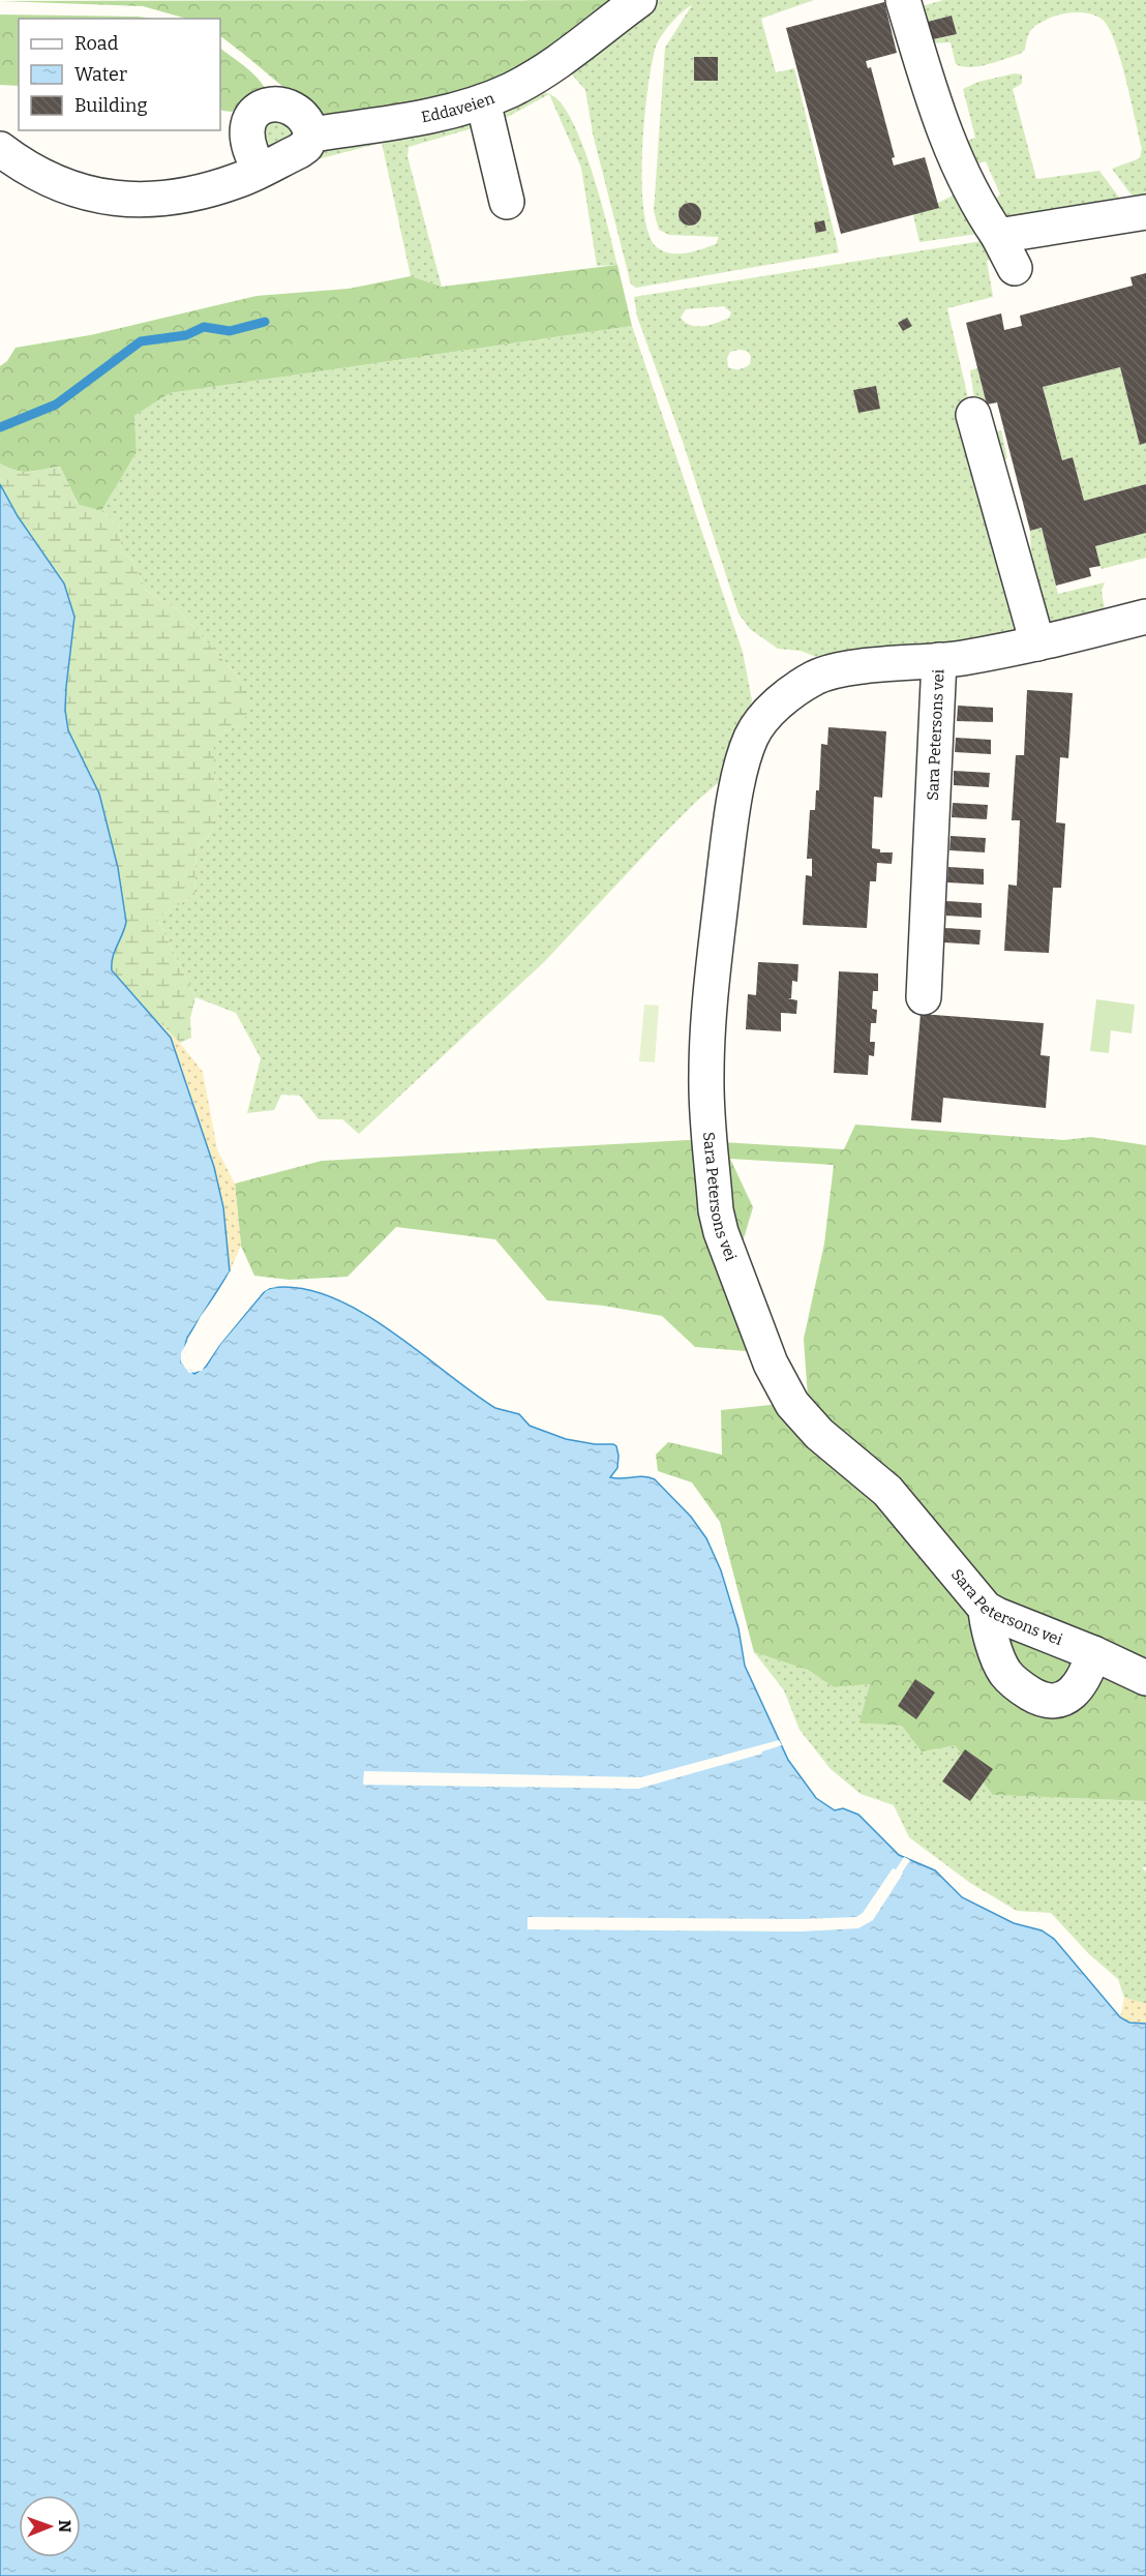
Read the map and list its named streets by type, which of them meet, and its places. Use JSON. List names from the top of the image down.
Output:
{
  "streets": {
    "street": ["Eddaveien", "Sara Petersons vei"]
  },
  "legend": ["Road", "Water", "Building"],
  "north": "right"
}
